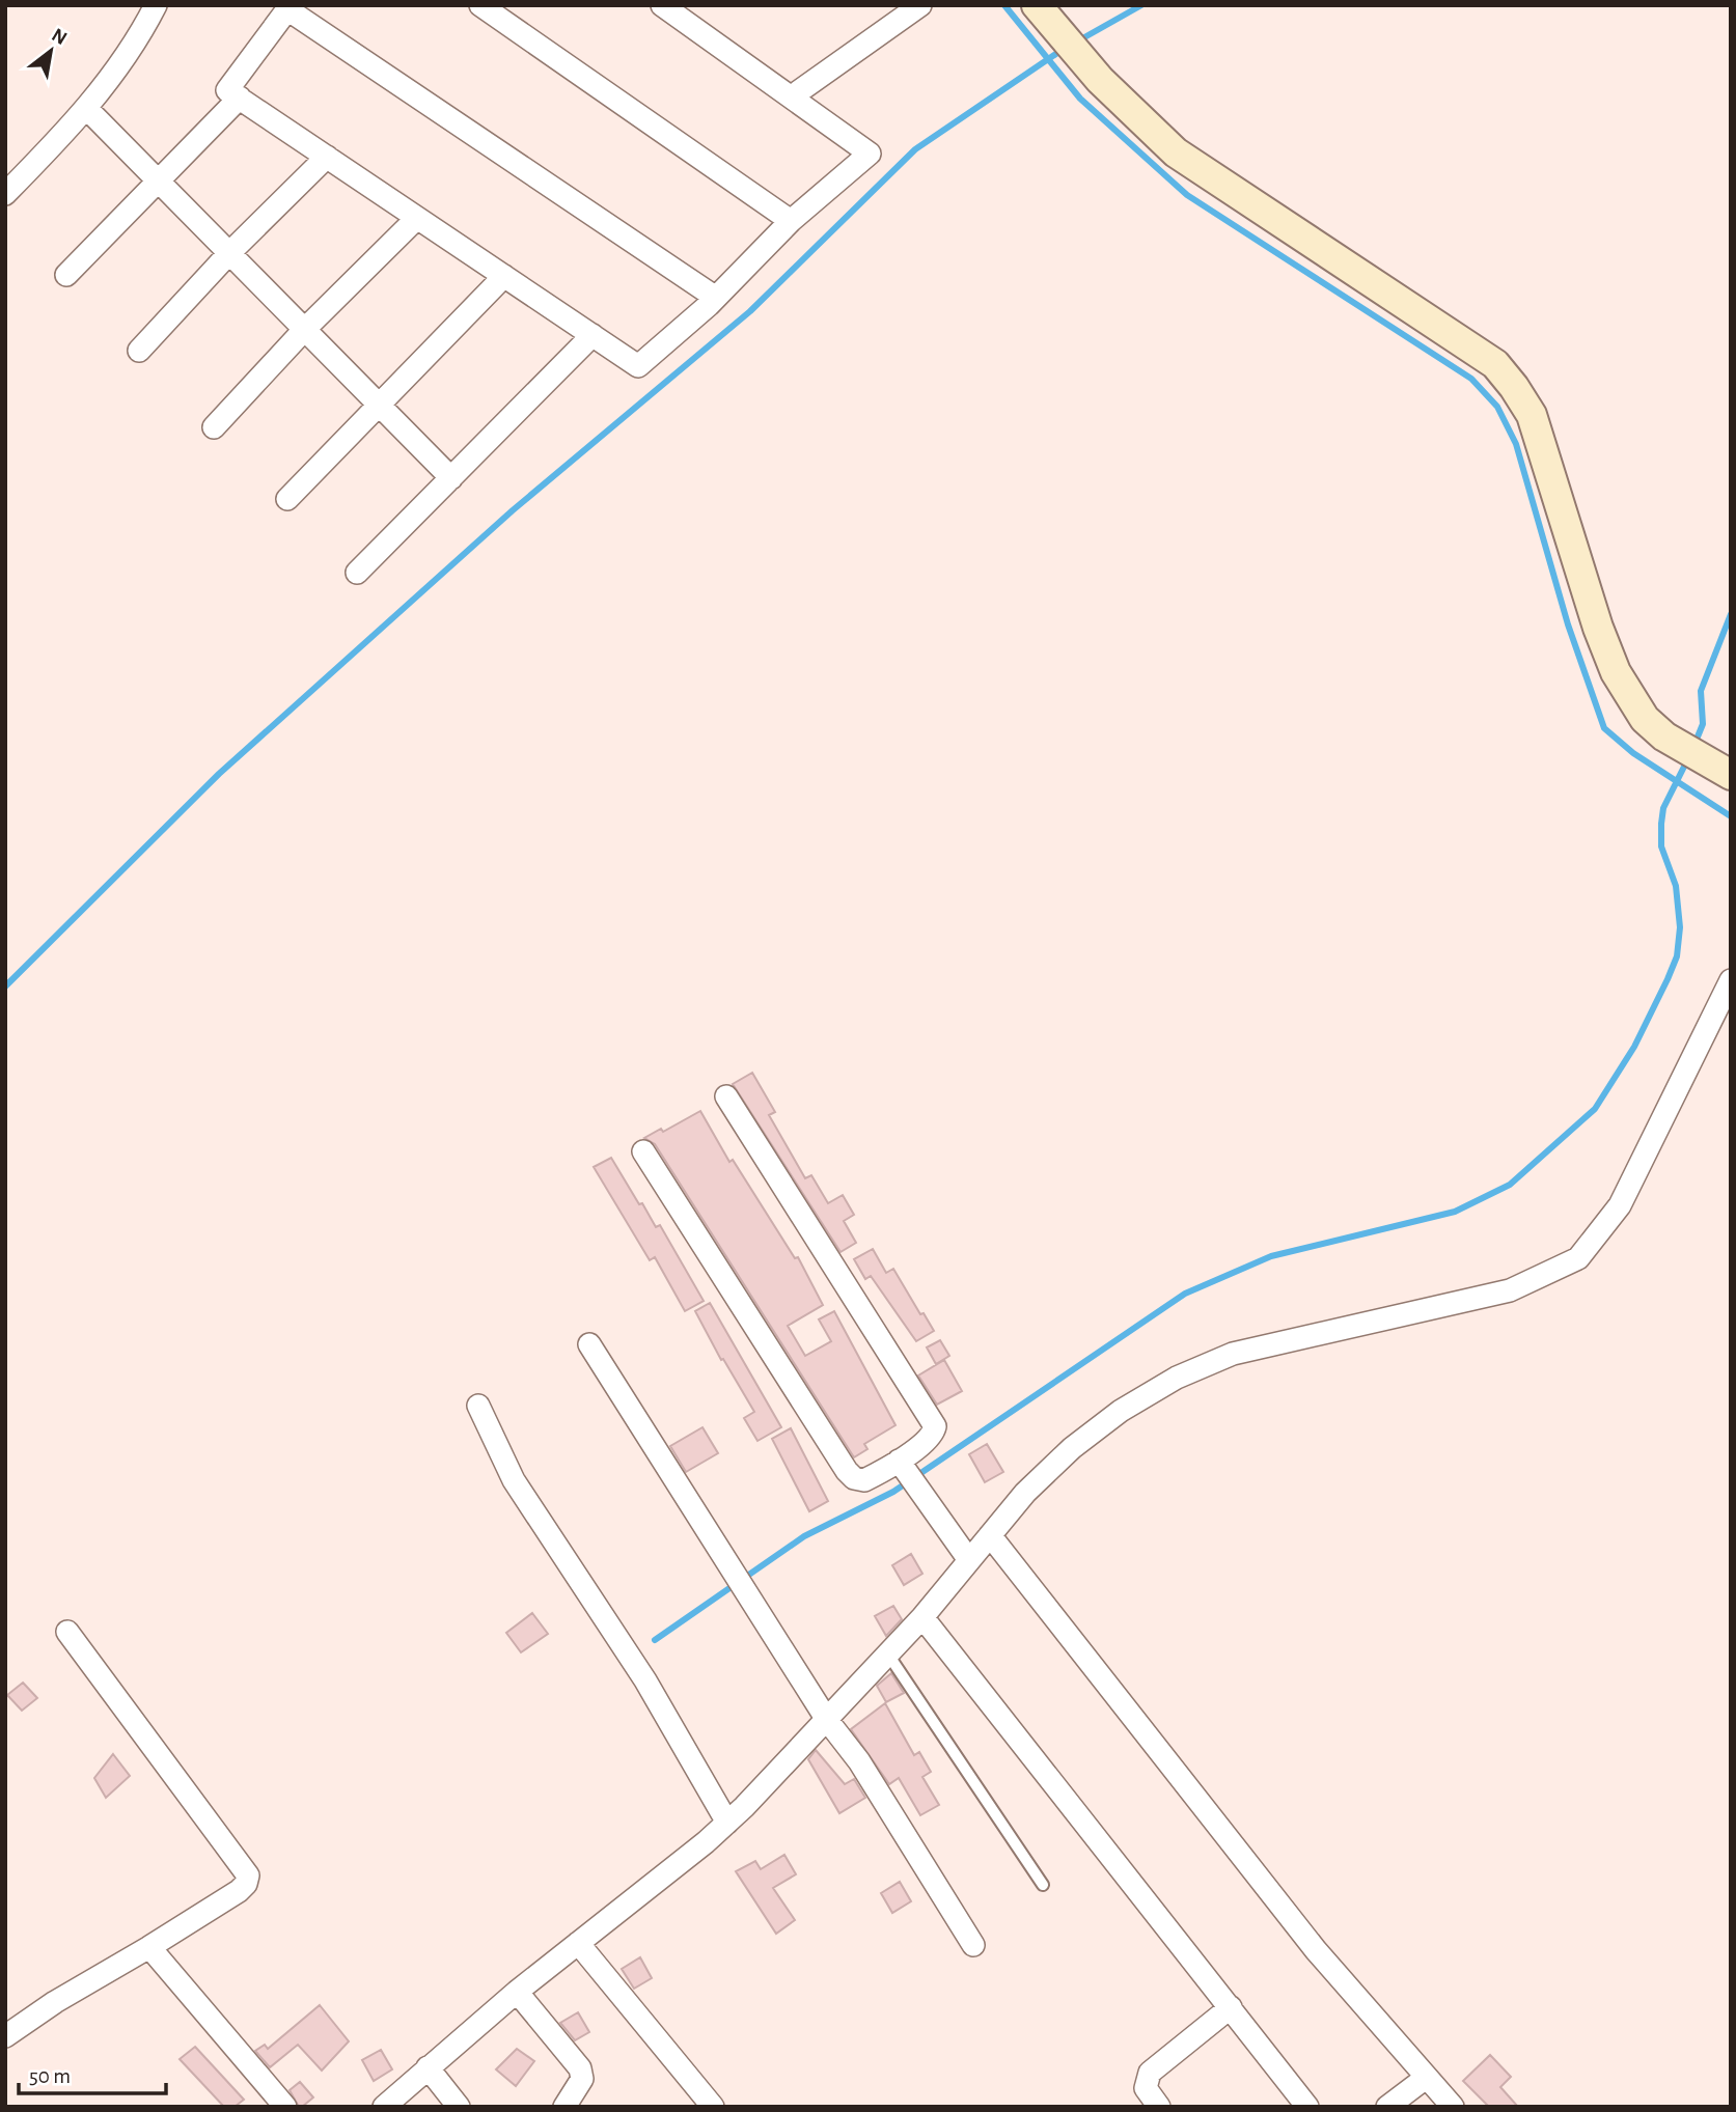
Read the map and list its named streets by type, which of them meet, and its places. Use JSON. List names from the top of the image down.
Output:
{
  "scale_bar": "50 m",
  "north": "top right"
}
